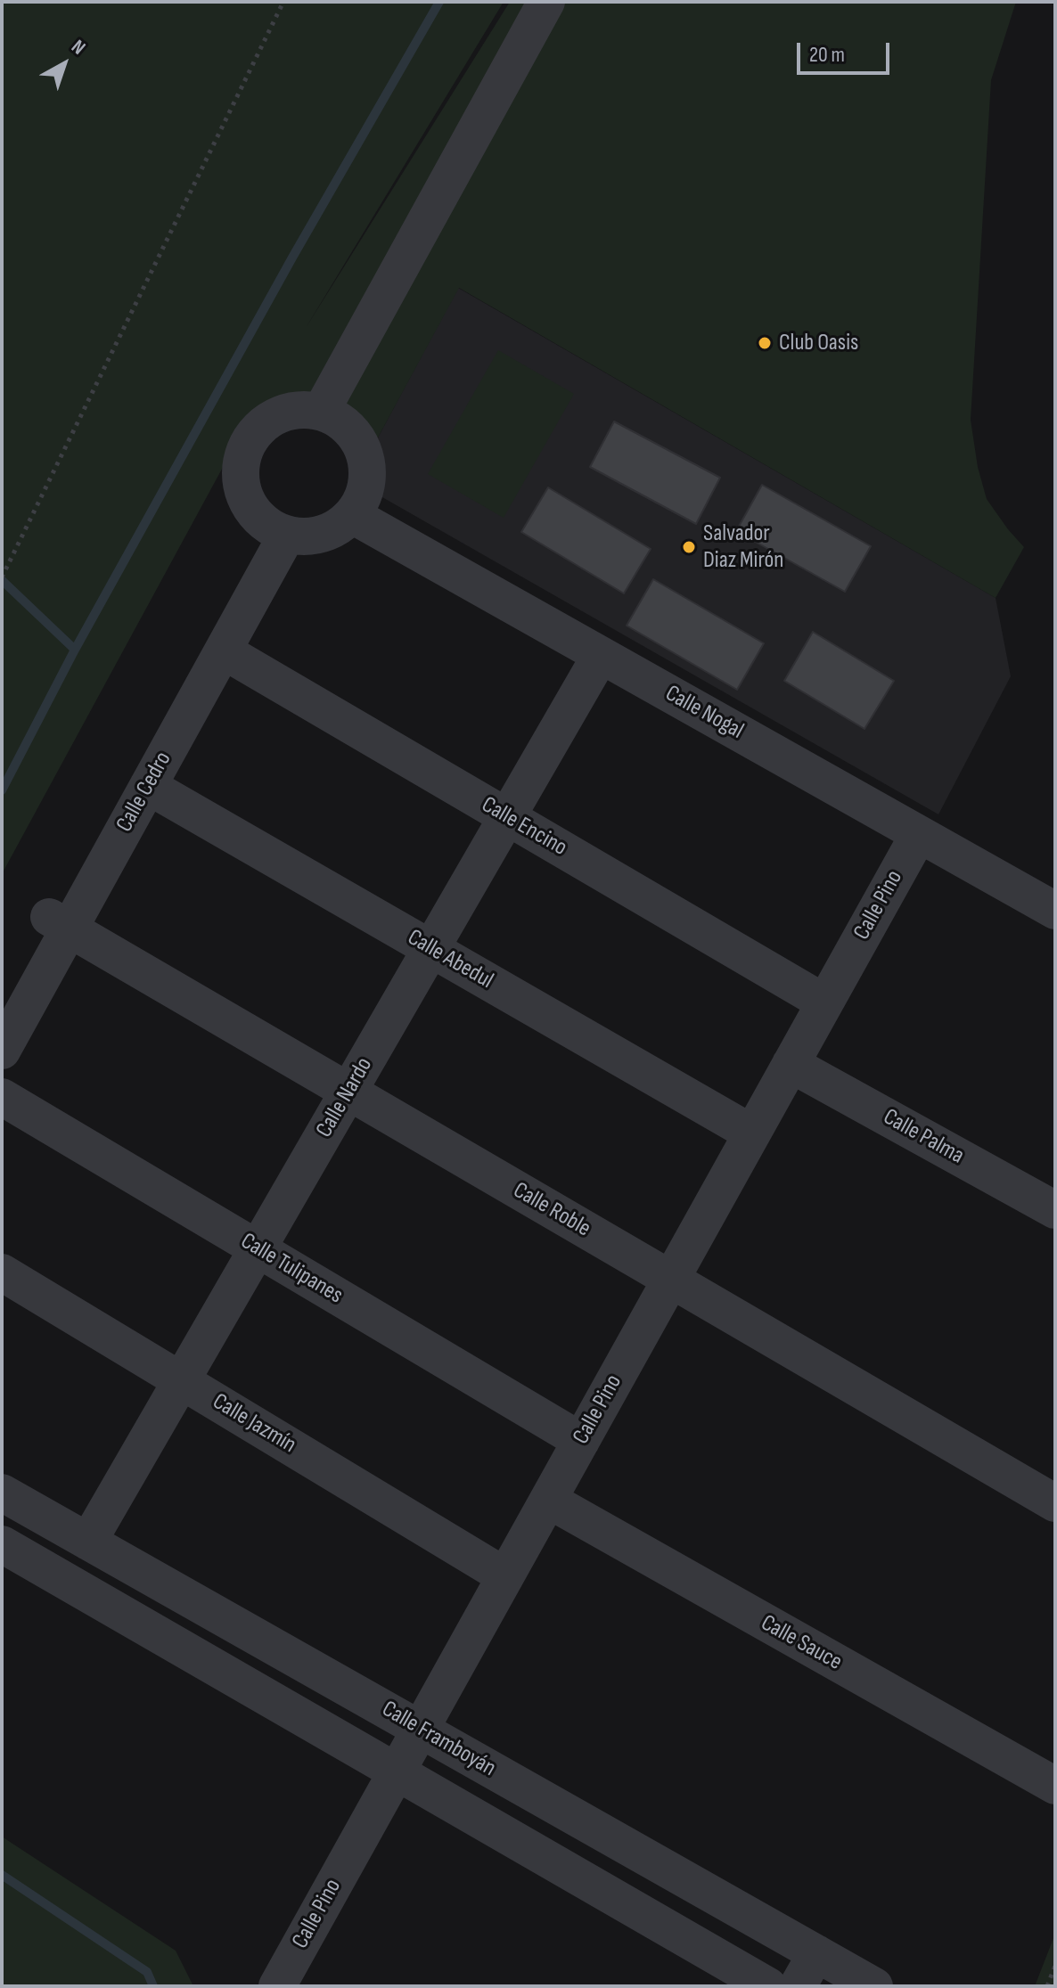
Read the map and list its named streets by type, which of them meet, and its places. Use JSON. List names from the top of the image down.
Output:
{
  "streets": {
    "street": [
      "Calle Nogal",
      "Calle Cedro",
      "Calle Encino",
      "Calle Pino",
      "Calle Abedul",
      "Calle Nardo",
      "Calle Palma",
      "Calle Roble",
      "Calle Tulipanes",
      "Calle Jazmín",
      "Calle Sauce",
      "Calle Framboyán"
    ]
  },
  "crossings": [
    ["Calle Nogal", "Calle Cedro"],
    ["Calle Nogal", "Calle Pino"],
    ["Calle Nogal", "Calle Nardo"],
    ["Calle Cedro", "Calle Encino"],
    ["Calle Cedro", "Calle Abedul"],
    ["Calle Cedro", "Calle Roble"],
    ["Calle Encino", "Calle Pino"],
    ["Calle Encino", "Calle Nardo"],
    ["Calle Pino", "Calle Abedul"],
    ["Calle Pino", "Calle Palma"],
    ["Calle Pino", "Calle Roble"],
    ["Calle Pino", "Calle Tulipanes"],
    ["Calle Pino", "Calle Jazmín"],
    ["Calle Pino", "Calle Sauce"],
    ["Calle Pino", "Calle Framboyán"],
    ["Calle Abedul", "Calle Nardo"],
    ["Calle Nardo", "Calle Roble"],
    ["Calle Nardo", "Calle Tulipanes"],
    ["Calle Nardo", "Calle Jazmín"],
    ["Calle Nardo", "Calle Framboyán"]
  ],
  "places": ["Club Oasis", "Salvador Diaz Mirón"],
  "scale_bar": "20 m",
  "north": "top right"
}
